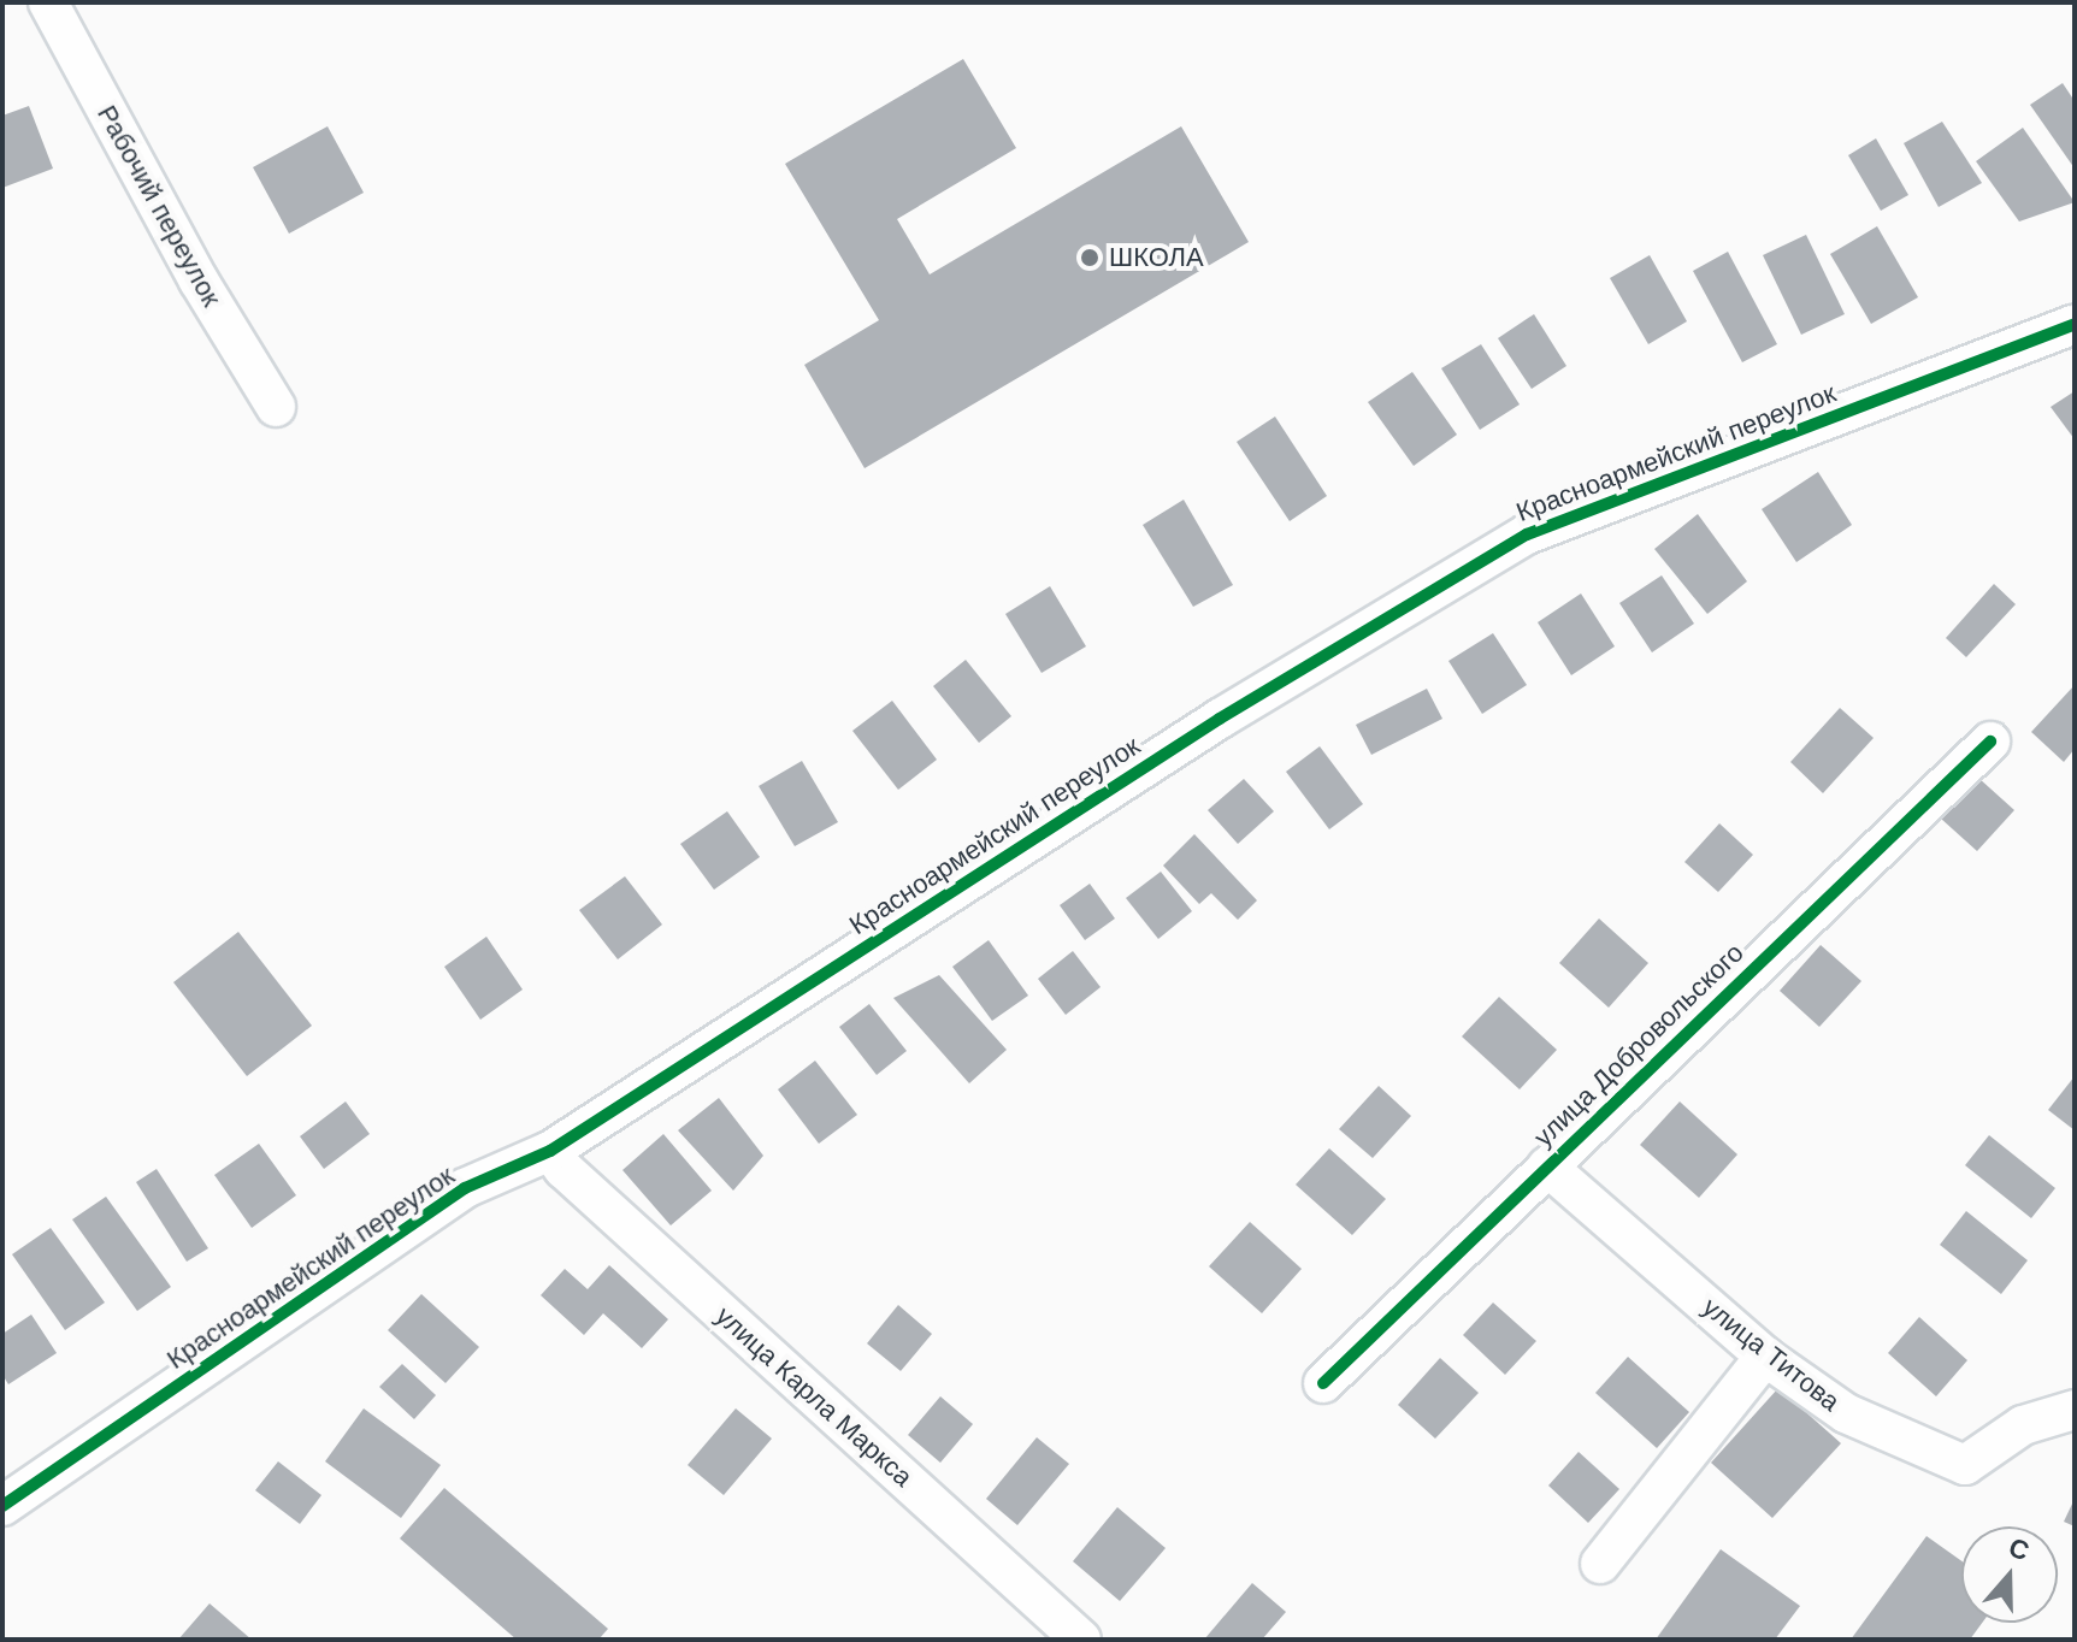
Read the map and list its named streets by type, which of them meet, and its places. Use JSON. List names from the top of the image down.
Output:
{
  "streets": {
    "street": [
      "Рабочий переулок",
      "Красноармейский переулок",
      "улица Добровольского",
      "улица Титова",
      "улица Карла Маркса"
    ]
  },
  "crossings": [
    ["Красноармейский переулок", "улица Карла Маркса"],
    ["улица Добровольского", "улица Титова"]
  ],
  "places": ["ШКОЛА"],
  "north": "top"
}
